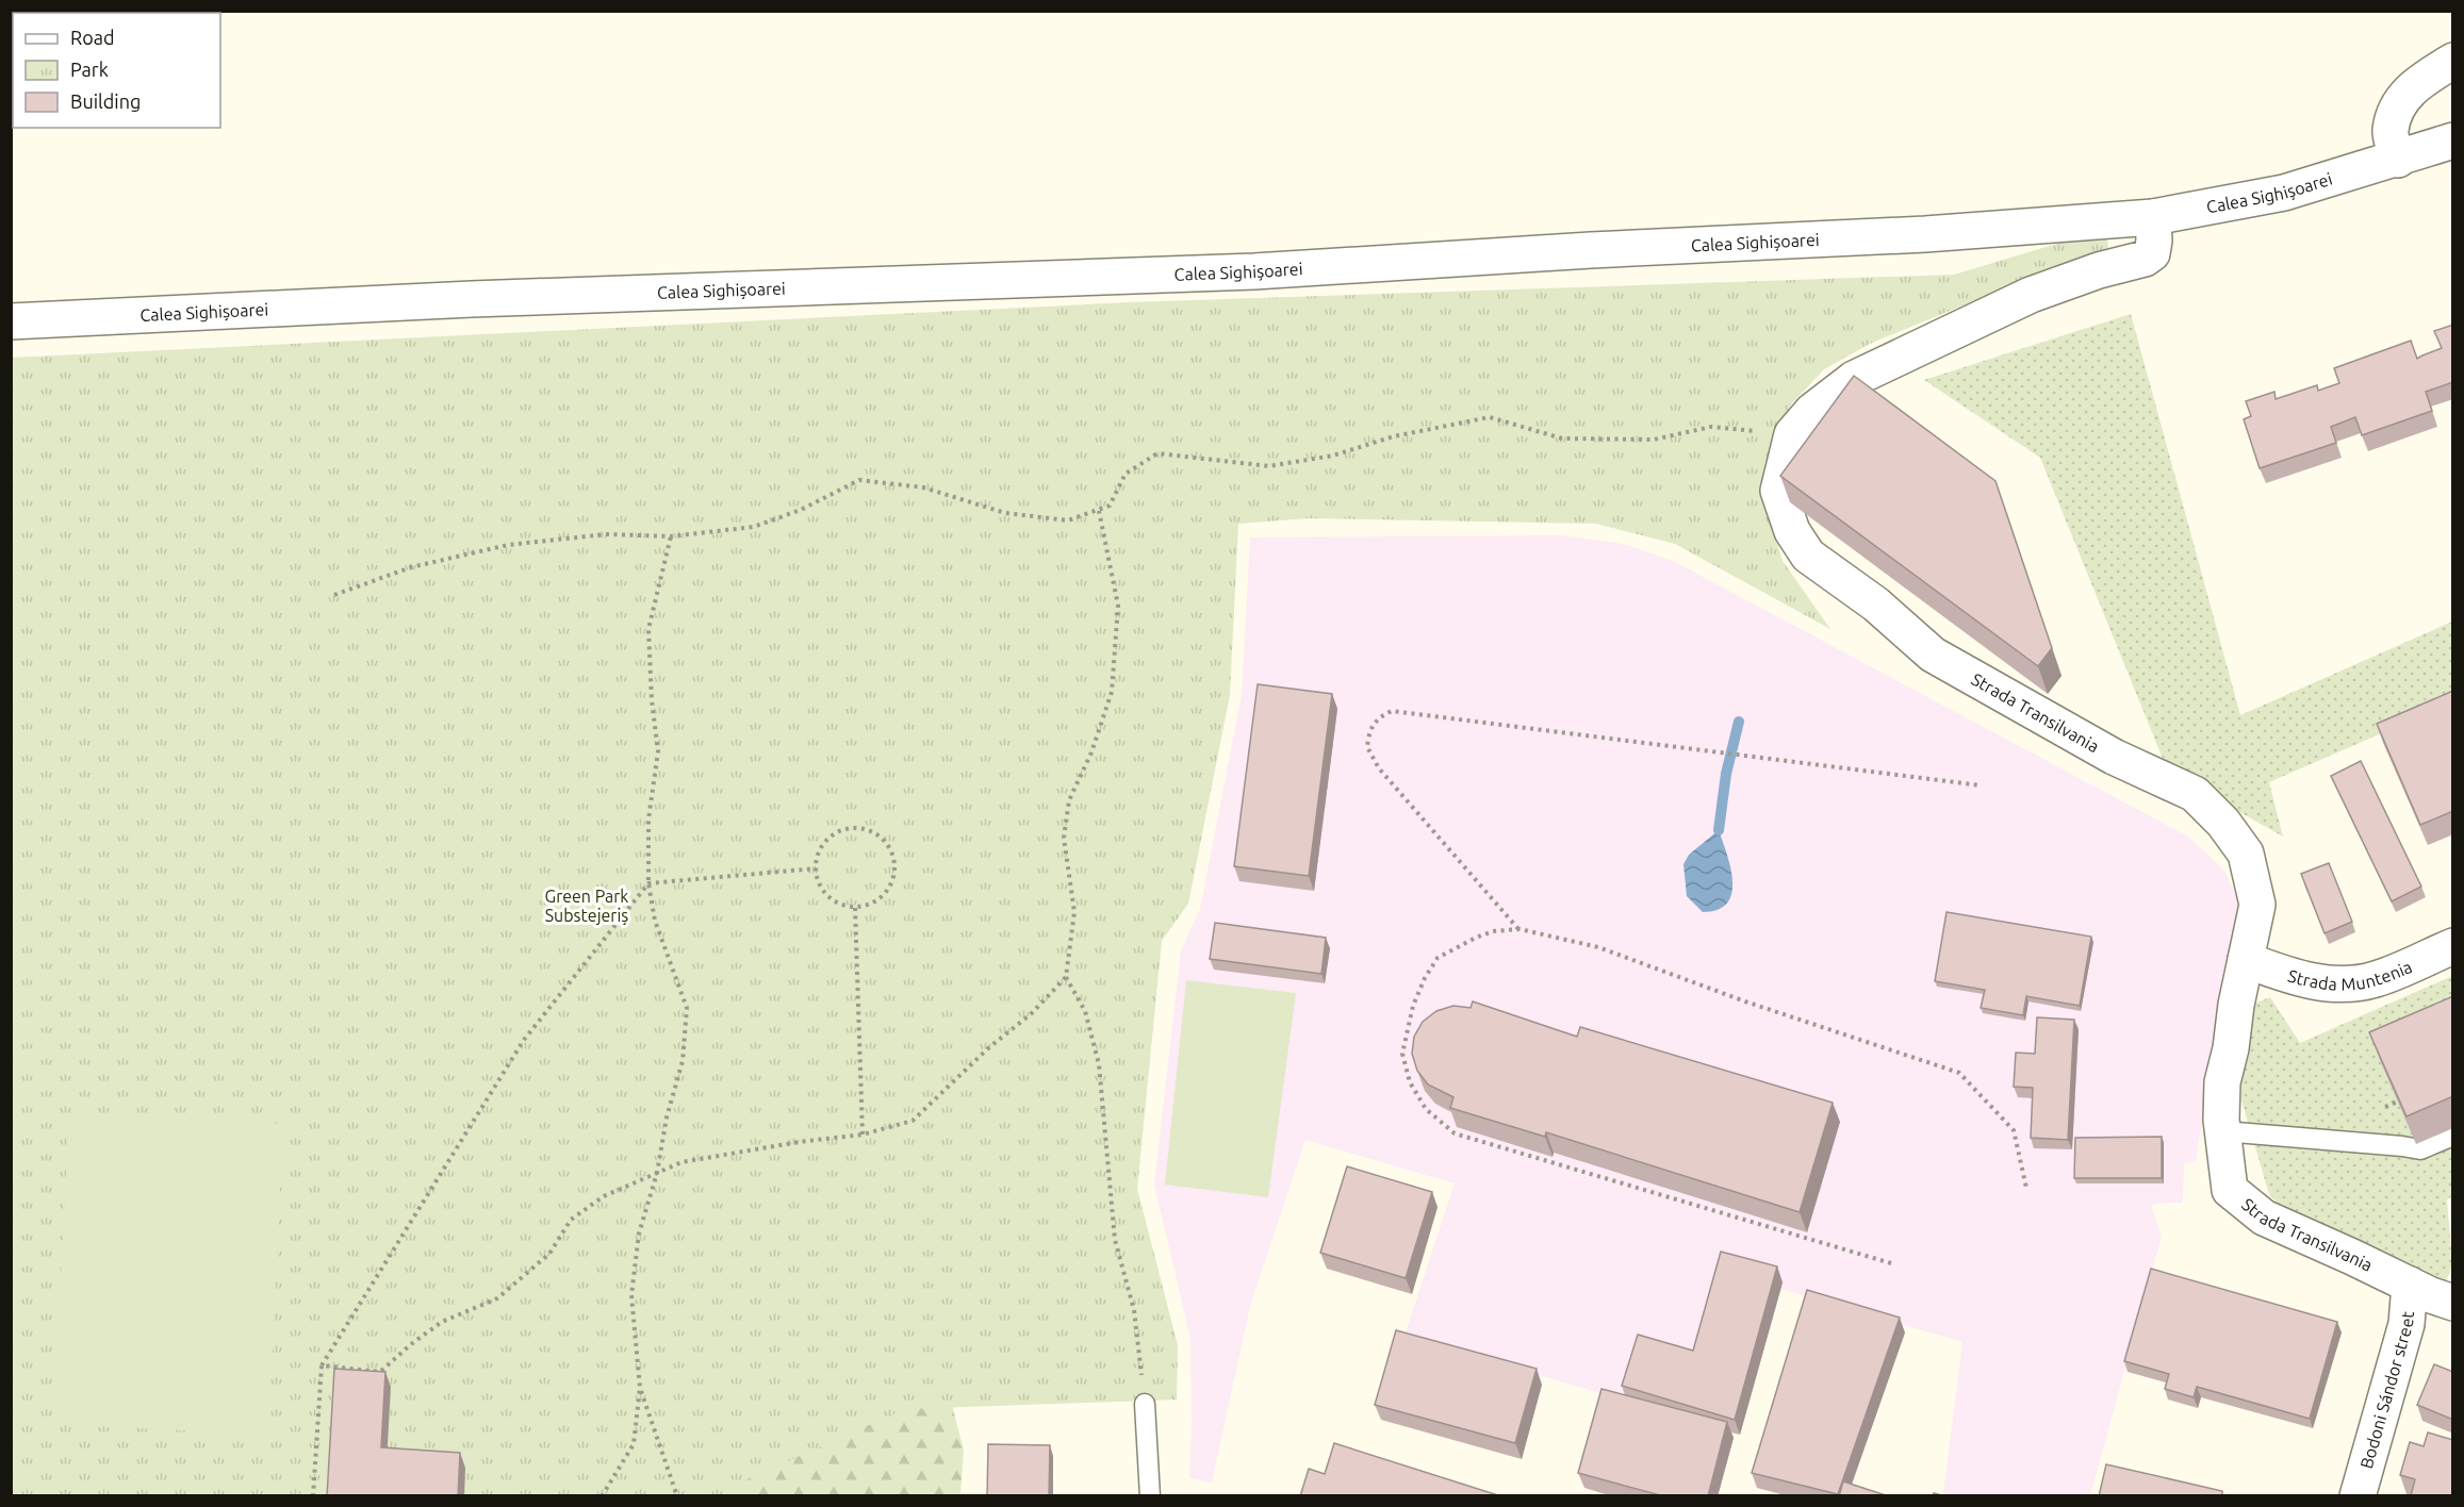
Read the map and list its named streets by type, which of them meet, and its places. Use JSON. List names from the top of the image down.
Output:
{
  "streets": {
    "main road": [
      "Calea Sighișoarei",
      "Strada Transilvania",
      "Strada Muntenia",
      "Bodoni Sándor street"
    ]
  },
  "crossings": [
    ["Calea Sighișoarei", "Strada Transilvania"],
    ["Strada Transilvania", "Strada Muntenia"],
    ["Strada Transilvania", "Bodoni Sándor street"]
  ],
  "parks": ["Green Park Substejeriș"],
  "legend": ["Road", "Park", "Building"]
}
